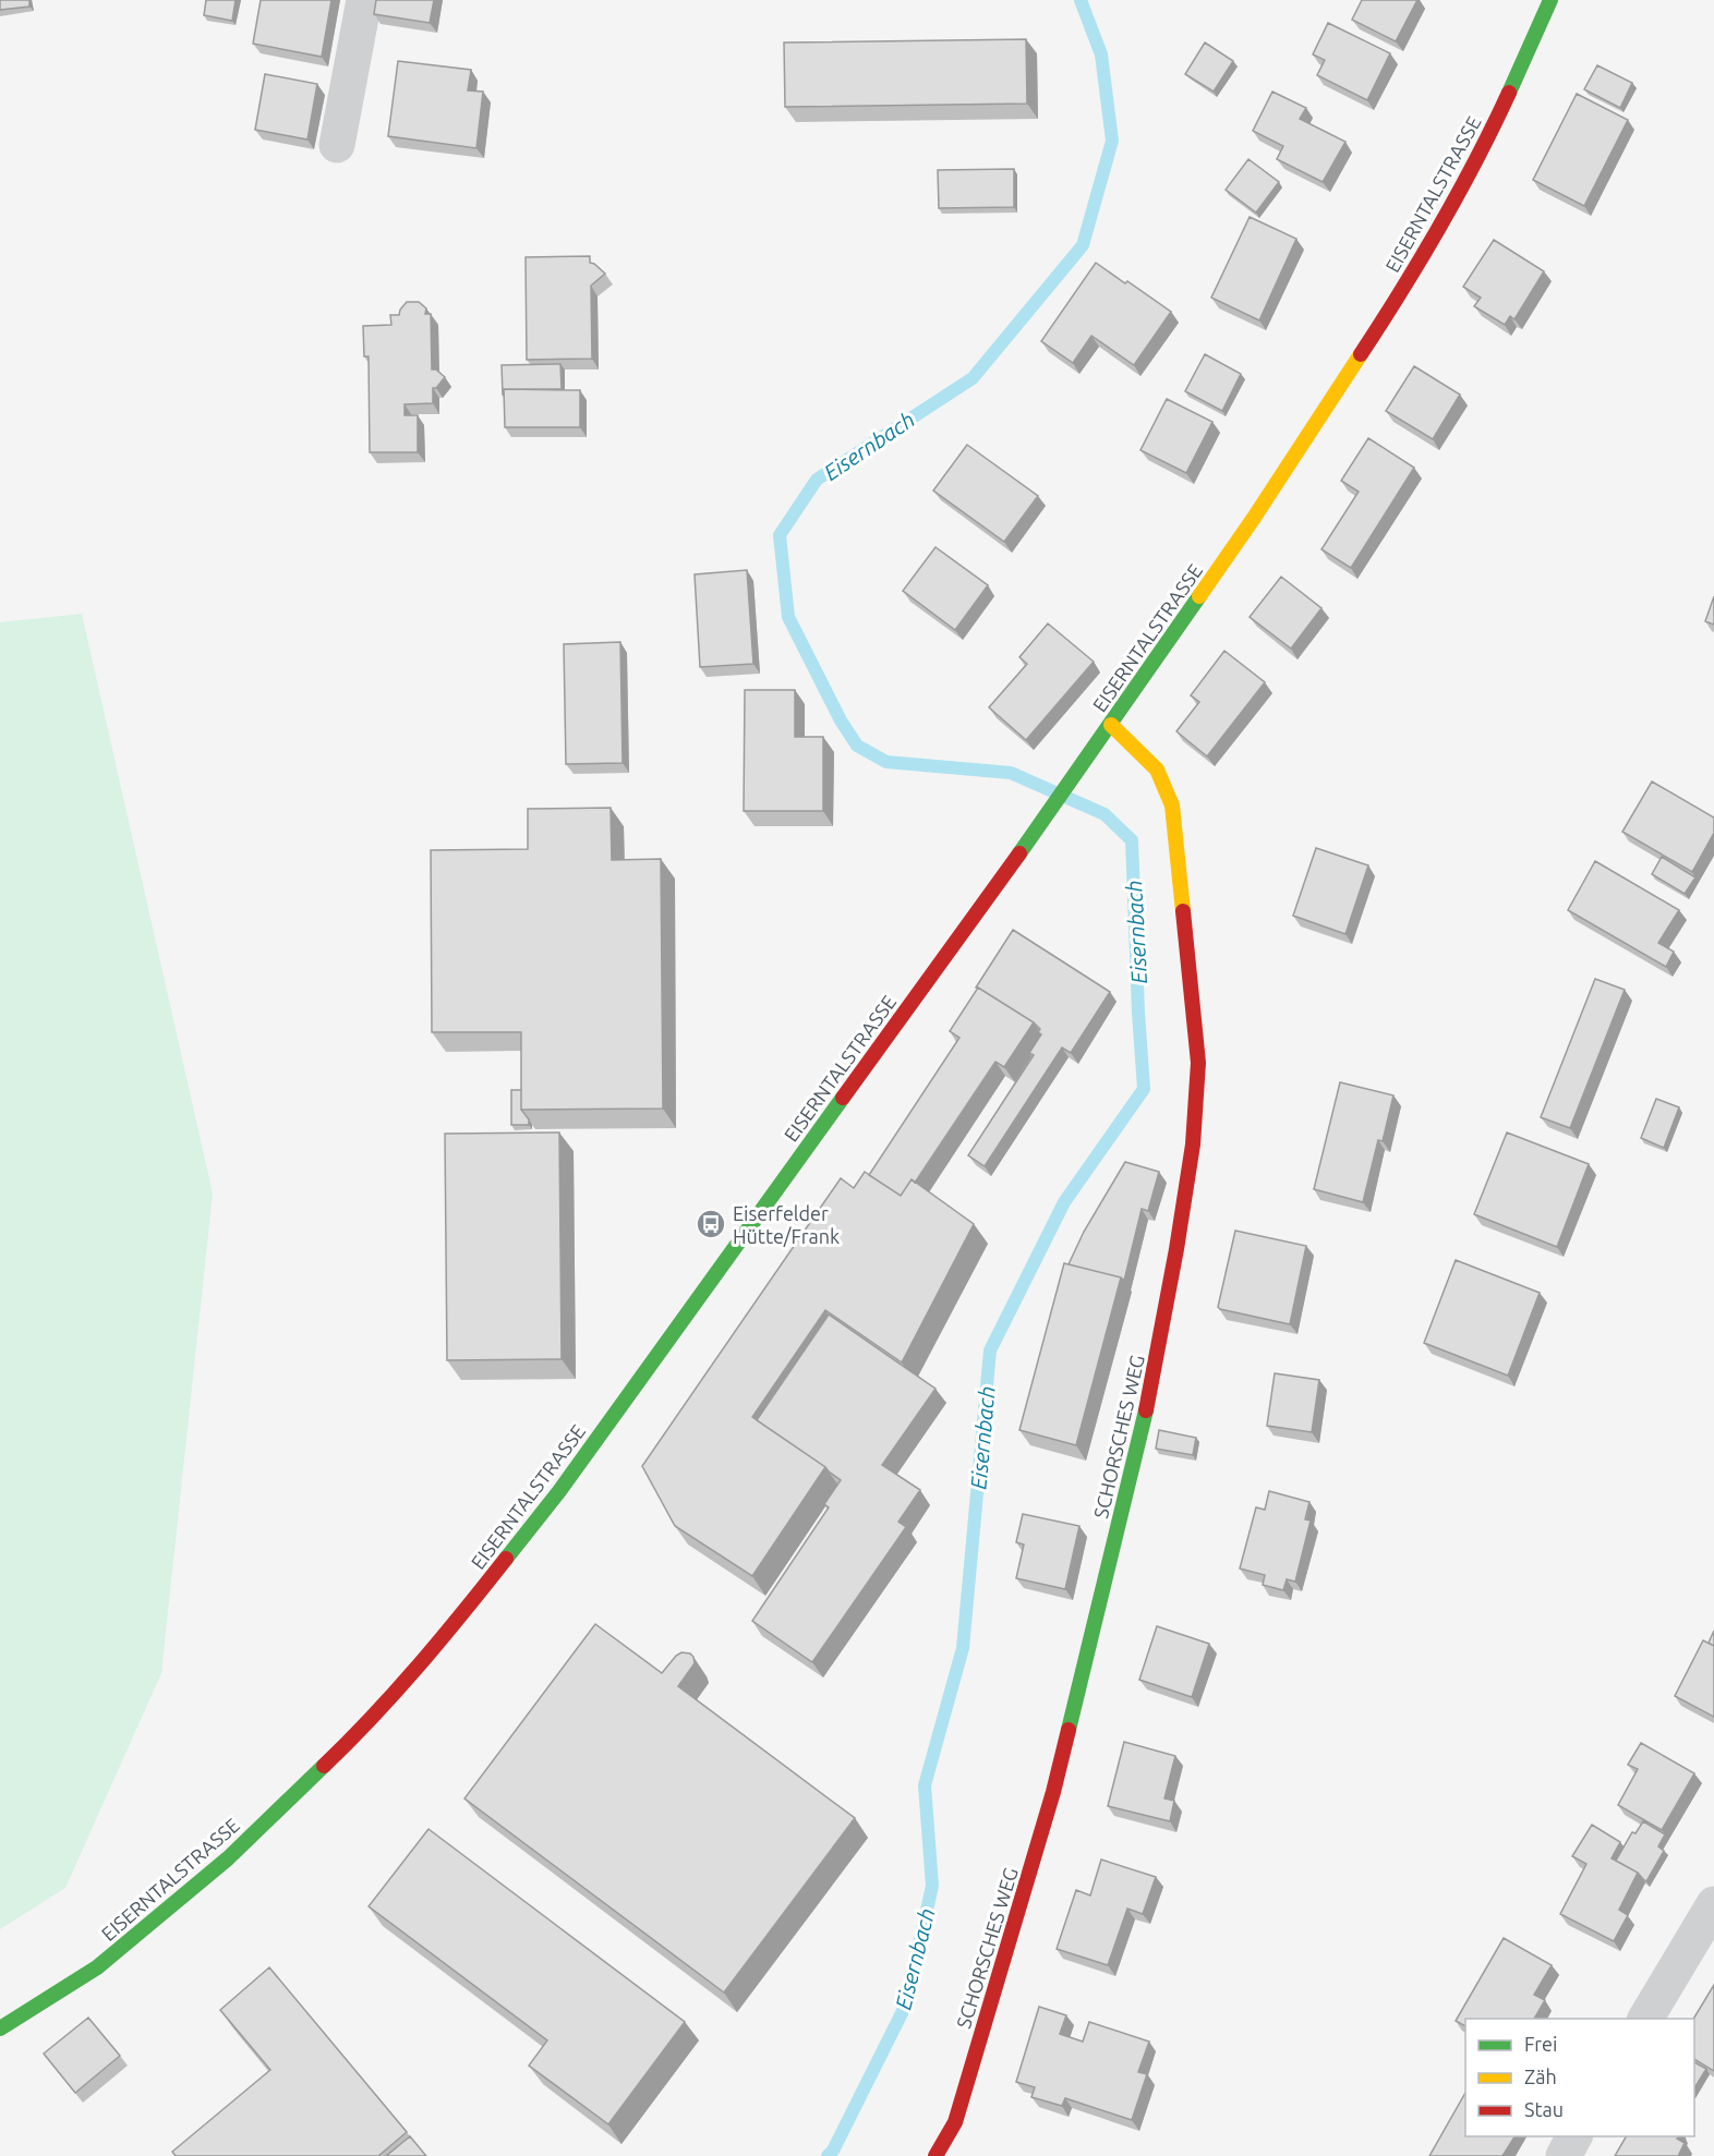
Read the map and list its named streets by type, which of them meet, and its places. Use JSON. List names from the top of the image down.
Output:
{
  "streets": {
    "main road": ["EISERNTALSTRASSE", "SCHORSCHES WEG"]
  },
  "crossings": [
    ["EISERNTALSTRASSE", "SCHORSCHES WEG"]
  ],
  "water": ["Eisernbach"],
  "places": {
    "bus stop": ["Eiserfelder Hütte/Frank"]
  },
  "legend": ["Frei", "Zäh", "Stau"]
}
